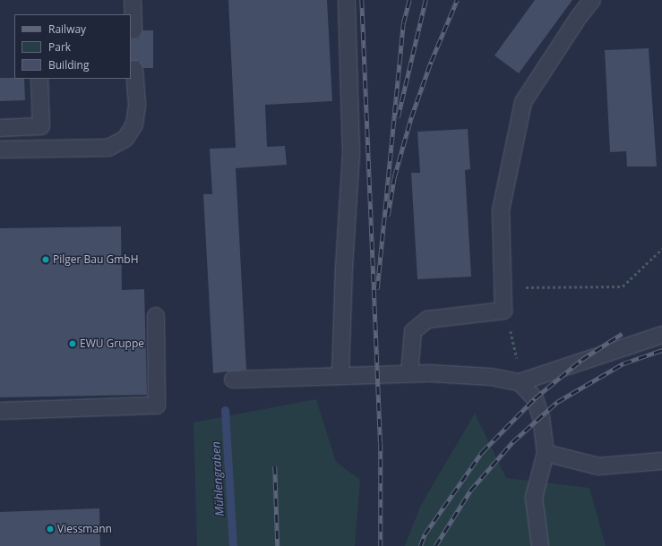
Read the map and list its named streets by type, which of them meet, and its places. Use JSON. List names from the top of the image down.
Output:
{
  "water": ["Mühlengraben"],
  "places": ["Pilger Bau GmbH", "EWU Gruppe", "Viessmann"],
  "legend": ["Railway", "Park", "Building"]
}
